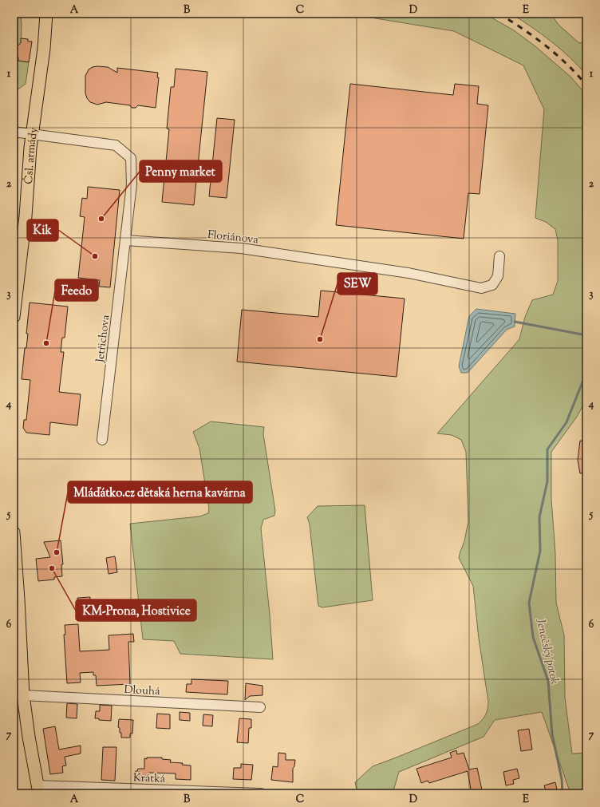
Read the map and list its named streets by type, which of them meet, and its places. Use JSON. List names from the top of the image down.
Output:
{
  "streets": {
    "main road": ["Čsl. armády"],
    "street": [
      "Floriánova",
      "Jetřichova",
      "Dlouhá",
      "Krátká"
    ]
  },
  "crossings": [
    ["Floriánova", "Jetřichova"]
  ],
  "water": ["Jenečský potok"],
  "places": [
    "Penny market",
    "Kik",
    "SEW",
    "Feedo",
    "Mláďátko.cz dětská herna kavárna",
    "KM-Prona, Hostivice"
  ],
  "grid": {
    "columns": [
      "A",
      "B",
      "C",
      "D",
      "E"
    ],
    "rows": [
      "1",
      "2",
      "3",
      "4",
      "5",
      "6",
      "7"
    ]
  }
}
